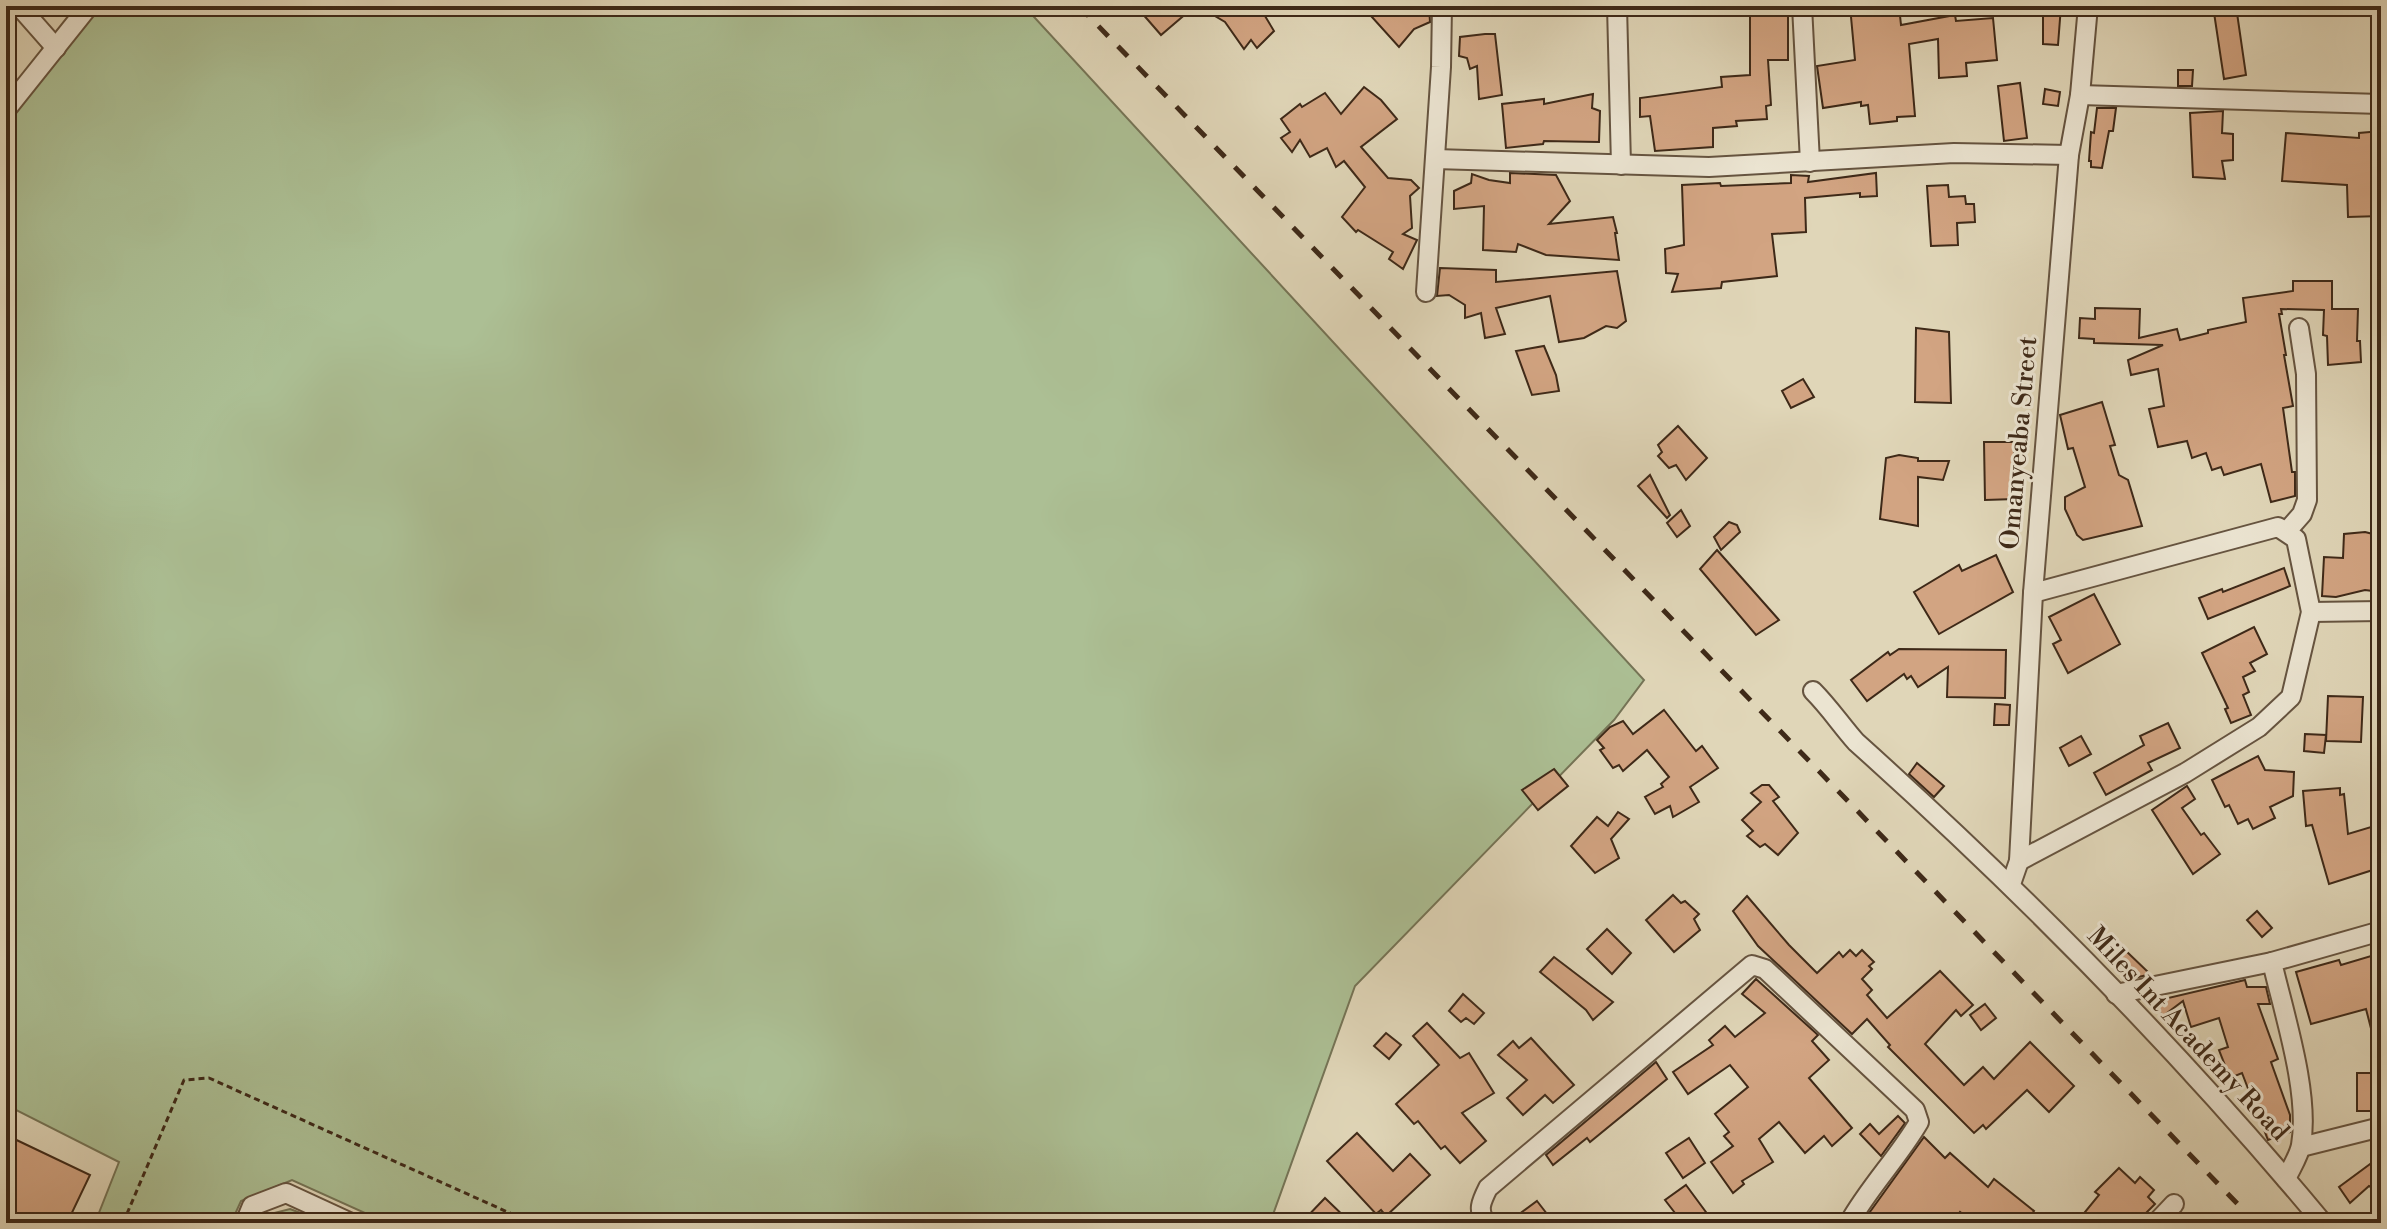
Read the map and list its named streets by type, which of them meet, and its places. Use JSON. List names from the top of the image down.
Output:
{
  "streets": {
    "street": ["Omanyeaba Street", "Miles Int Academy Road"]
  },
  "crossings": [
    ["Omanyeaba Street", "Miles Int Academy Road"]
  ]
}
